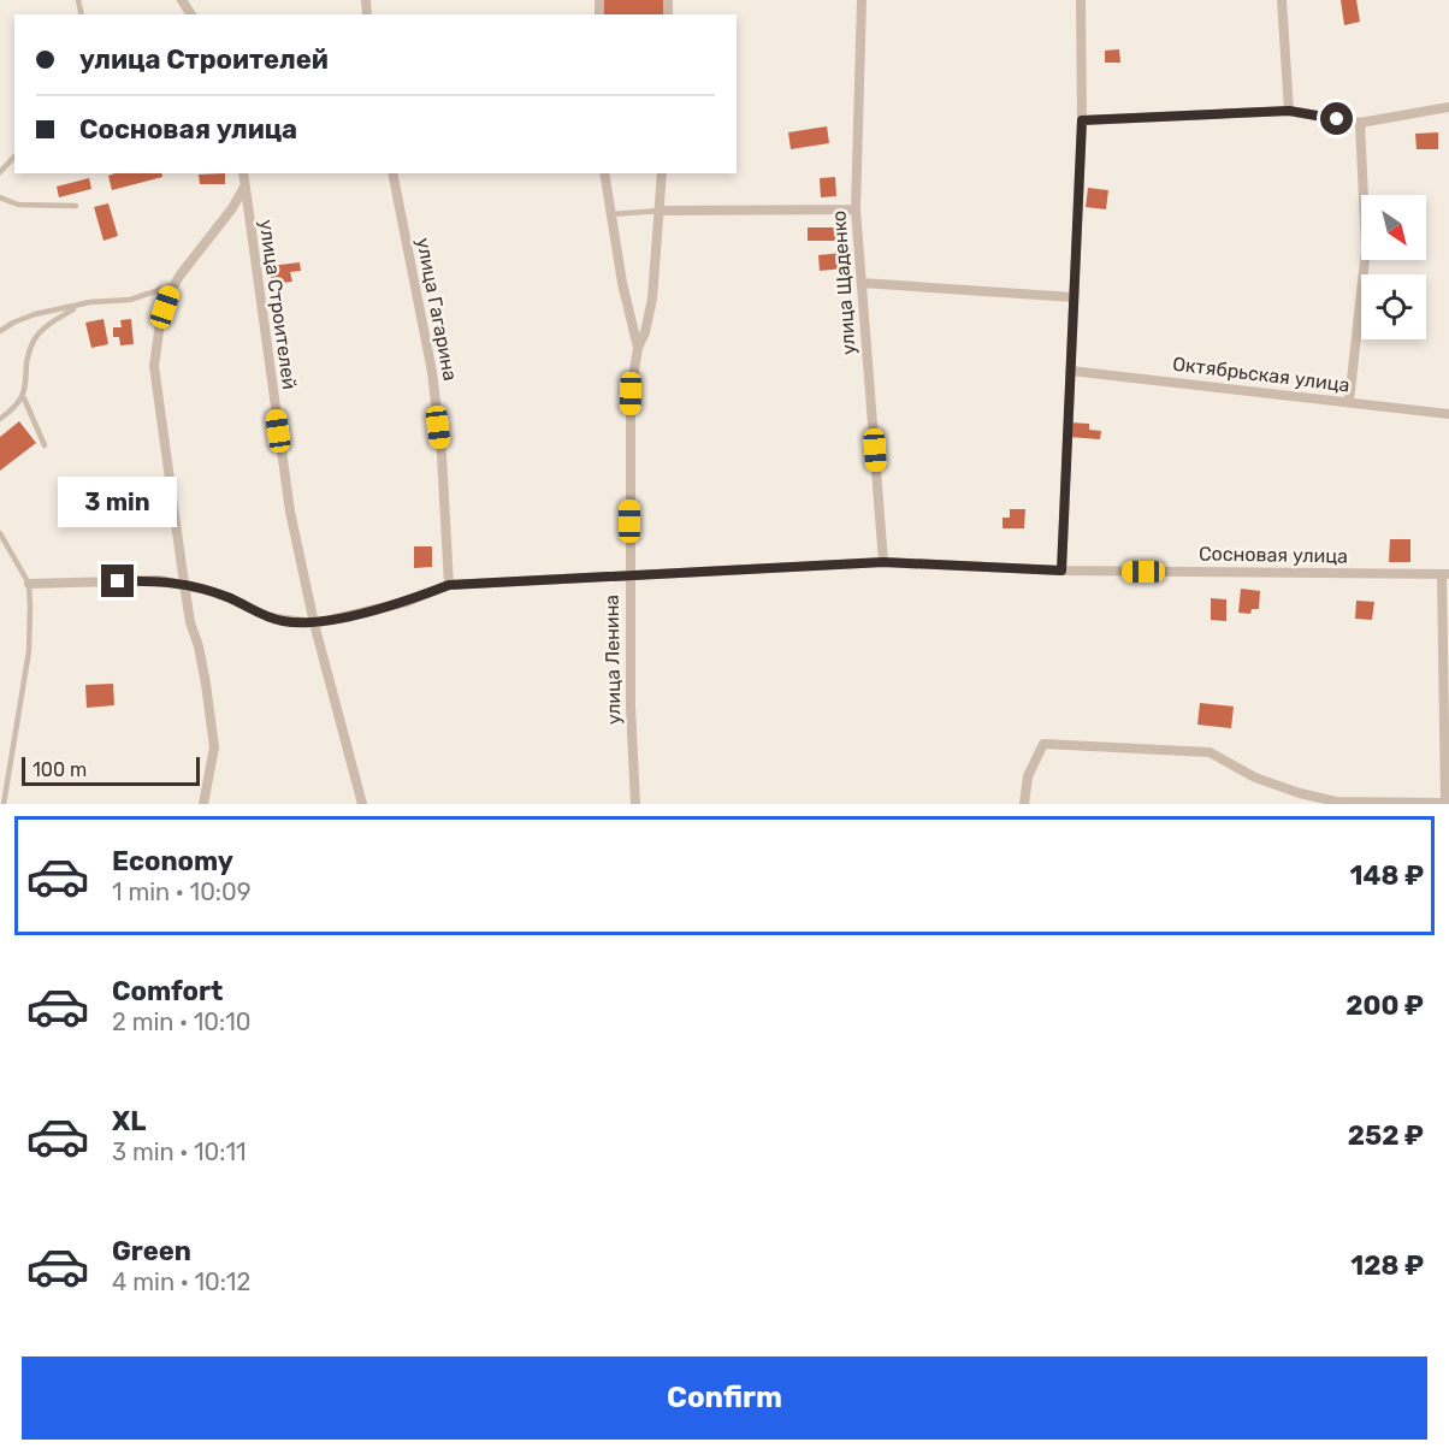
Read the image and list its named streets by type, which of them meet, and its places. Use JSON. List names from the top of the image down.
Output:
{
  "streets": {
    "street": [
      "улица Щаденко",
      "улица Строителей",
      "улица Гагарина",
      "Октябрьская улица",
      "Сосновая улица",
      "улица Ленина"
    ]
  },
  "crossings": [
    ["улица Щаденко", "Сосновая улица"],
    ["улица Строителей", "Сосновая улица"],
    ["улица Гагарина", "Сосновая улица"],
    ["Сосновая улица", "улица Ленина"]
  ],
  "scale_bar": "100 m",
  "north": "bottom right",
  "page": {
    "banner": ["улица Строителей", "Сосновая улица"],
    "bubble": "3 min",
    "scale": "100 m",
    "list": [
      {
        "name": "Economy",
        "note": "1 min · 10:09",
        "value": "148 ₽"
      },
      {
        "name": "Comfort",
        "note": "2 min · 10:10",
        "value": "200 ₽"
      },
      {
        "name": "XL",
        "note": "3 min · 10:11",
        "value": "252 ₽"
      },
      {
        "name": "Green",
        "note": "4 min · 10:12",
        "value": "128 ₽"
      }
    ],
    "buttons": "Confirm"
  }
}
